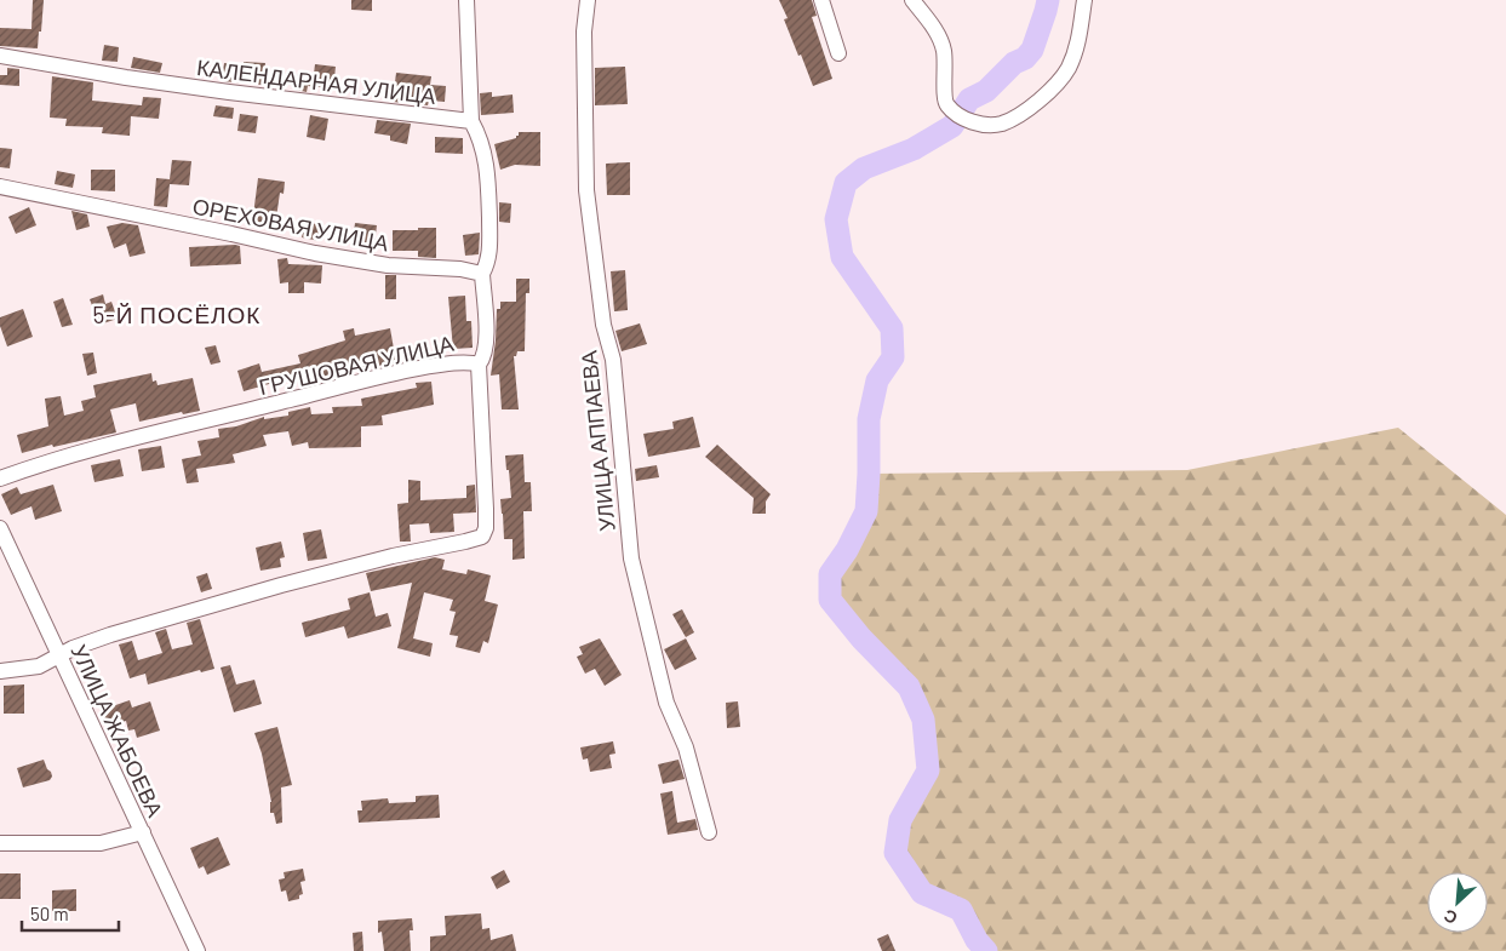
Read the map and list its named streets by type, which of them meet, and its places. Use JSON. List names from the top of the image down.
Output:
{
  "streets": {
    "street": [
      "КАЛЕНДАРНАЯ УЛИЦА",
      "ОРЕХОВАЯ УЛИЦА",
      "ГРУШОВАЯ УЛИЦА",
      "УЛИЦА АППАЕВА",
      "УЛИЦА ЖАБОЕВА"
    ]
  },
  "crossings": [
    ["ГРУШОВАЯ УЛИЦА", "УЛИЦА ЖАБОЕВА"]
  ],
  "districts": ["5-Й ПОСЁЛОК"],
  "scale_bar": "50 m",
  "north": "bottom left"
}
